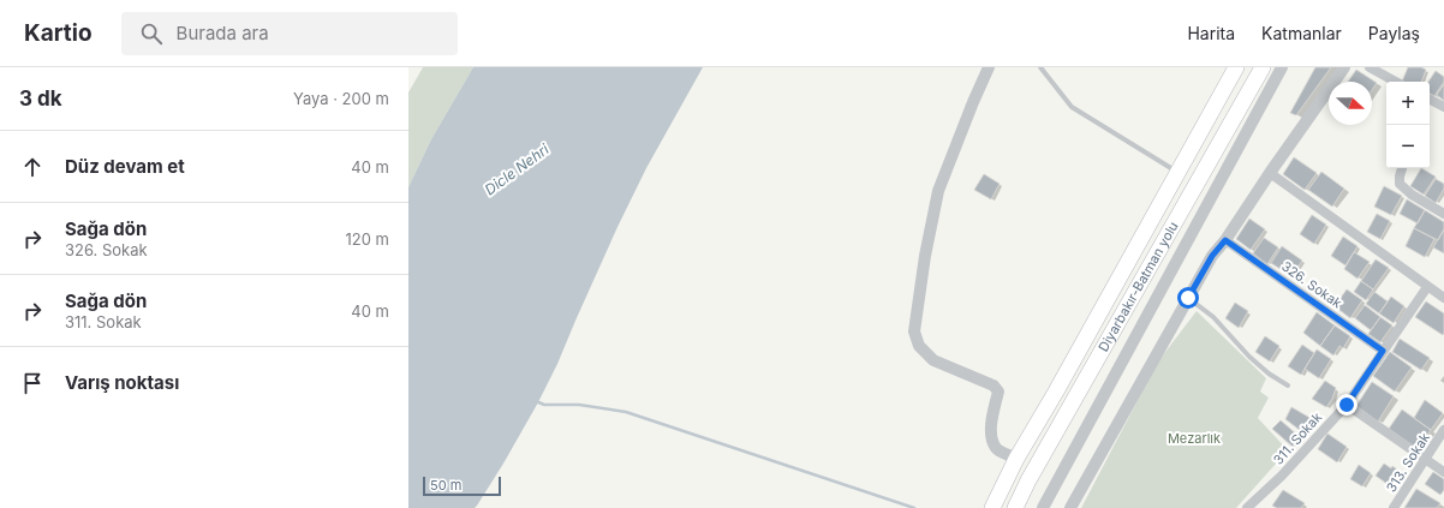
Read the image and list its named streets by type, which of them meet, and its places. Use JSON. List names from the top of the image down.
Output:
{
  "streets": {
    "highway": ["Diyarbakır-Batman yolu"],
    "street": ["326. Sokak", "311. Sokak", "313. Sokak"]
  },
  "crossings": [
    ["326. Sokak", "311. Sokak"]
  ],
  "water": ["Dicle Nehri"],
  "parks": ["Mezarlık"],
  "scale_bar": "50 m",
  "north": "right",
  "page": {
    "header": "Kartio",
    "search": "Burada ara",
    "nav": ["Harita", "Katmanlar", "Paylaş"],
    "heading": ["3 dk", "Yaya · 200 m"],
    "map_buttons": ["+", "−"],
    "list": [
      ["Düz devam et", "40 m"],
      ["Sağa dön", "326. Sokak", "120 m"],
      ["Sağa dön", "311. Sokak", "40 m"],
      "Varış noktası"
    ],
    "scale": "50 m"
  }
}
